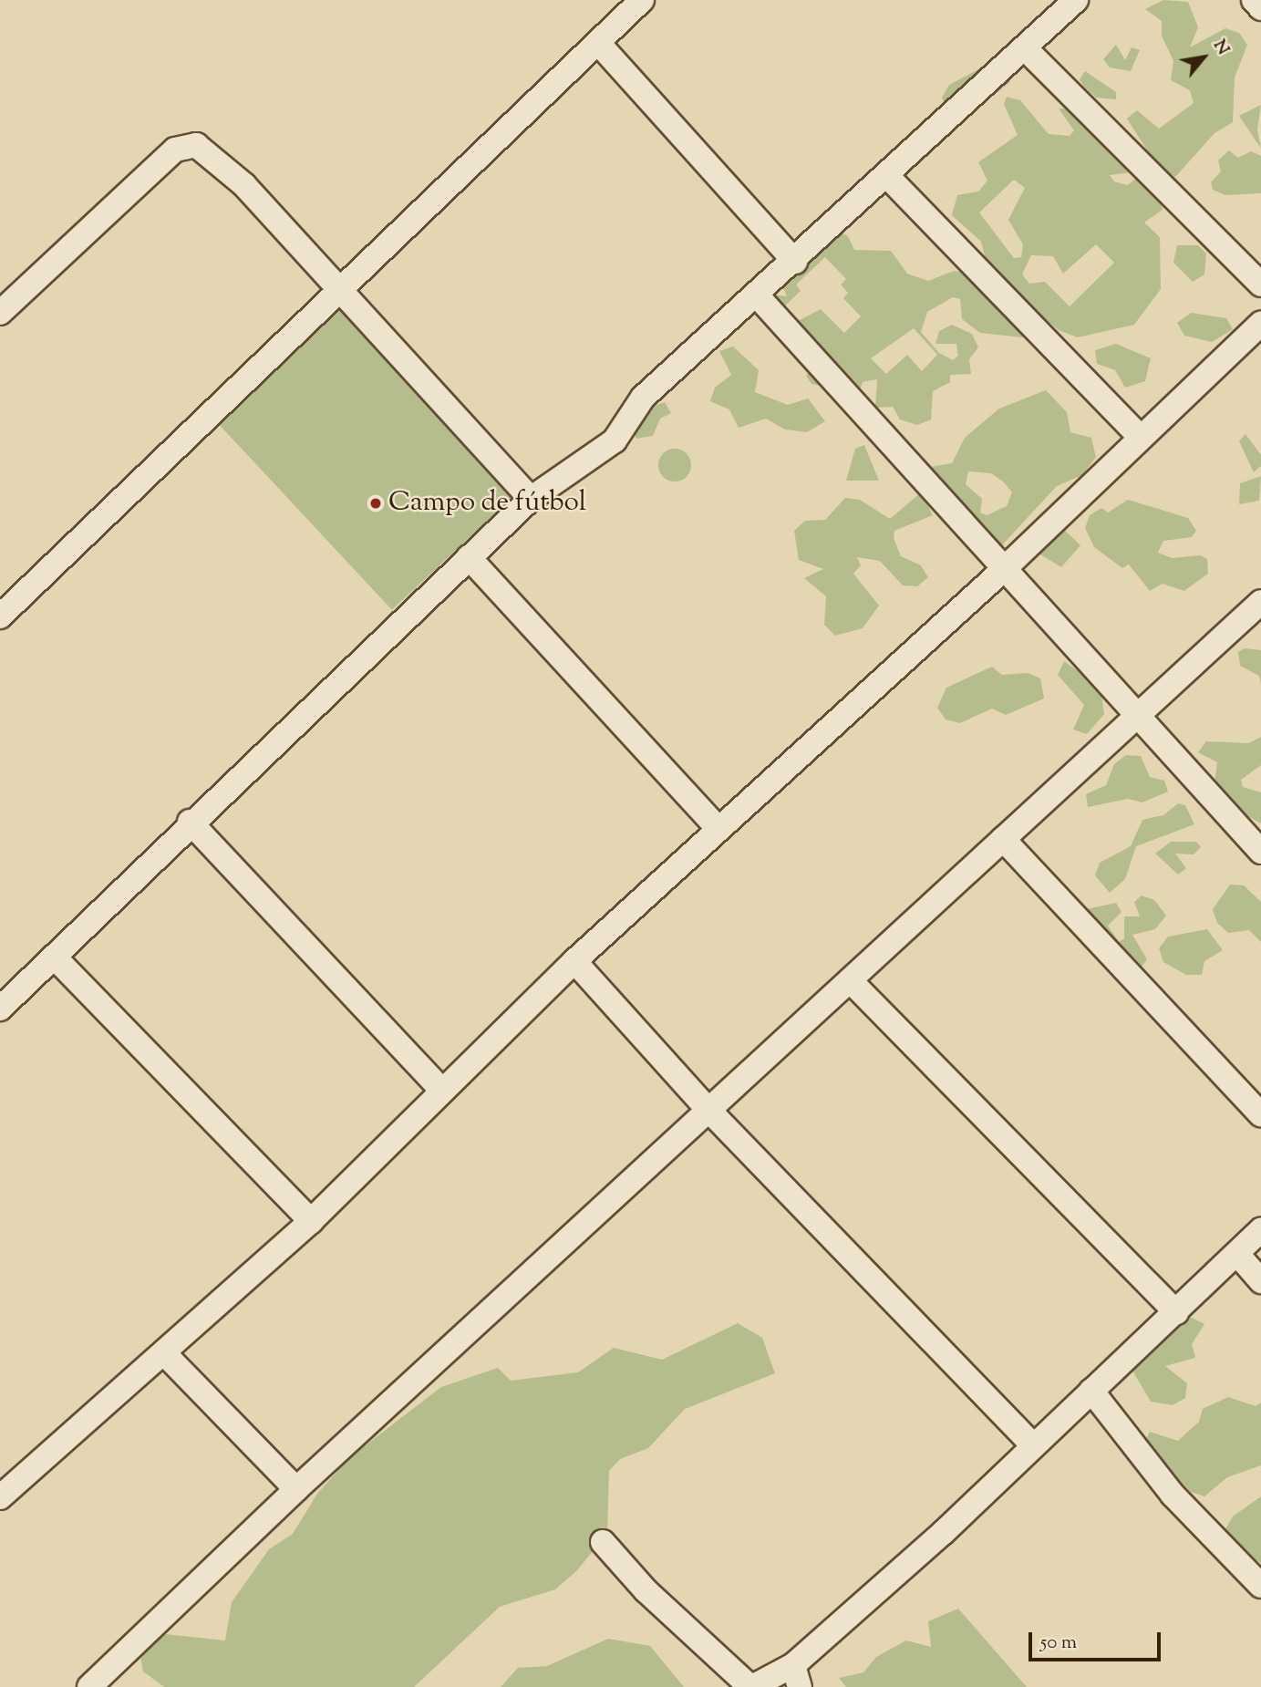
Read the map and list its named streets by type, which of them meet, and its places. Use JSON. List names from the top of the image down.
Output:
{
  "places": ["Campo de fútbol"],
  "scale_bar": "50 m",
  "north": "top right"
}
